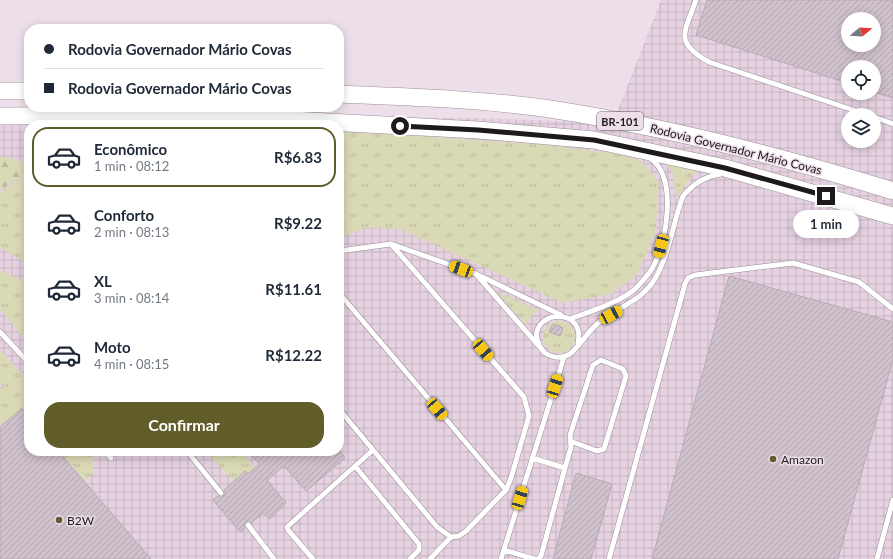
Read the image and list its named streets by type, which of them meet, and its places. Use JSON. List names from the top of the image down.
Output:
{
  "streets": {
    "highway": ["BR-101", "Rodovia Governador Mário Covas"]
  },
  "places": ["Amazon", "B2W"],
  "north": "right",
  "page": {
    "banner": ["Rodovia Governador Mário Covas", "Rodovia Governador Mário Covas"],
    "list": [
      {
        "name": "Econômico",
        "note": "1 min · 08:12",
        "value": "R$6.83"
      },
      {
        "name": "Conforto",
        "note": "2 min · 08:13",
        "value": "R$9.22"
      },
      {
        "name": "XL",
        "note": "3 min · 08:14",
        "value": "R$11.61"
      },
      {
        "name": "Moto",
        "note": "4 min · 08:15",
        "value": "R$12.22"
      }
    ],
    "bubble": "1 min",
    "buttons": "Confirmar"
  }
}
